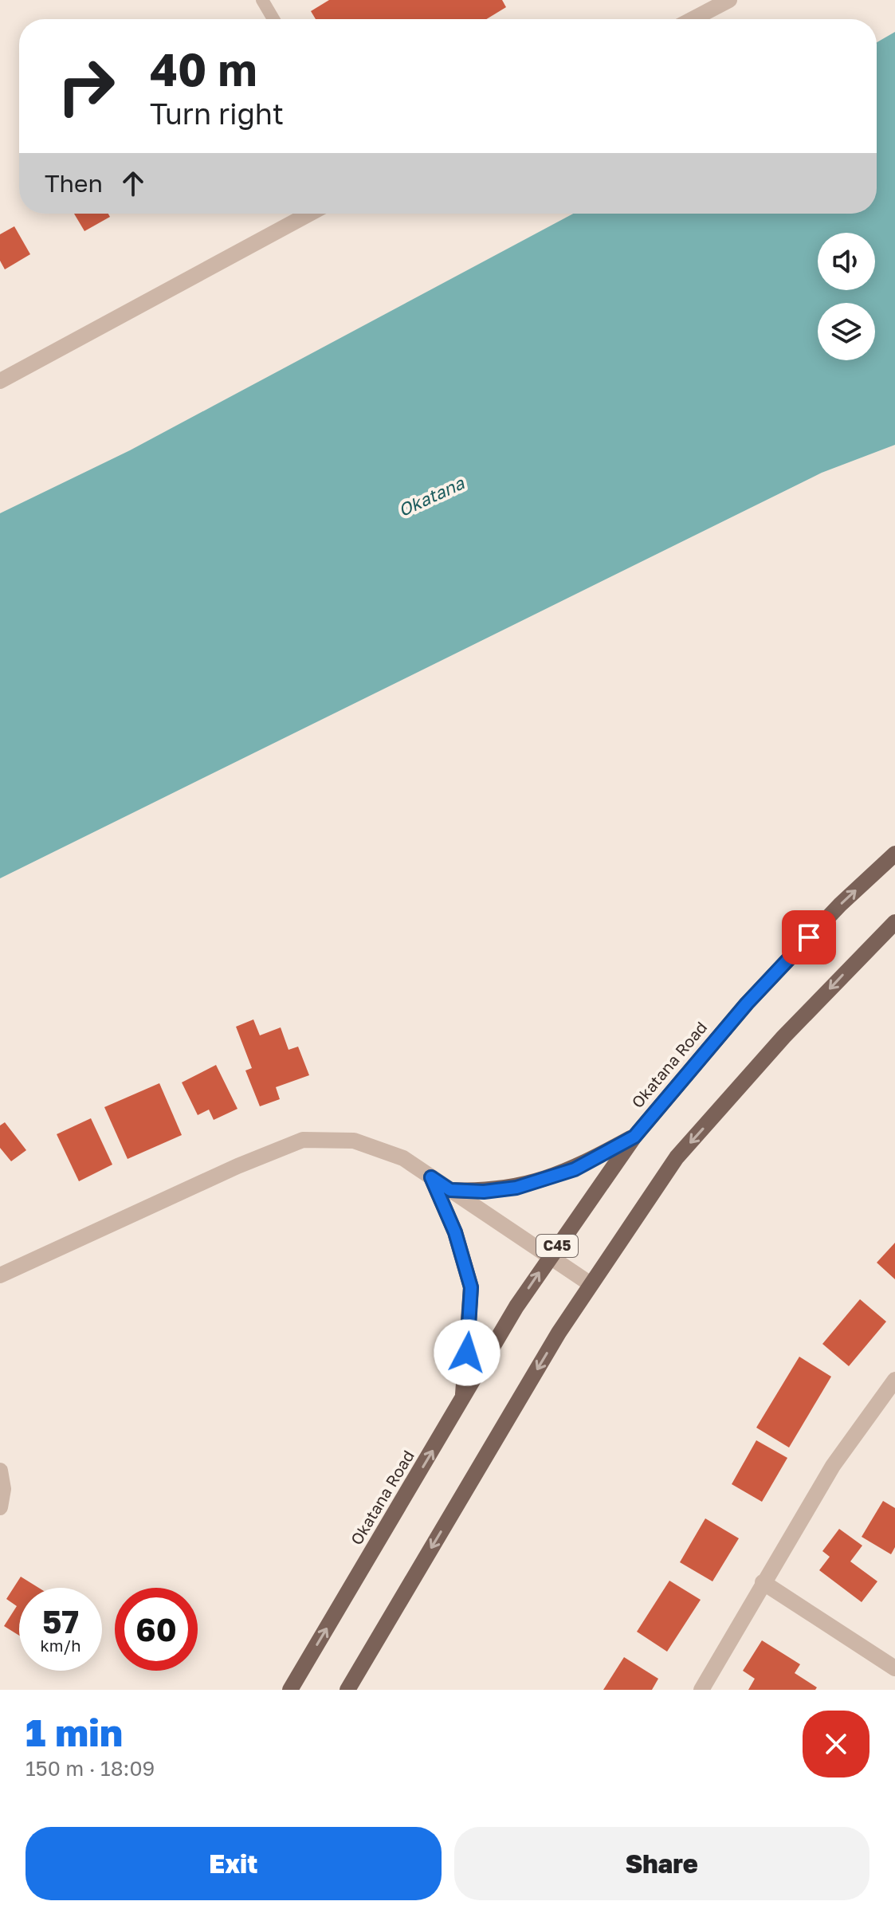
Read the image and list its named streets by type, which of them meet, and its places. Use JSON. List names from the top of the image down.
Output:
{
  "streets": {
    "main road": ["Okatana Road", "C45"]
  },
  "water": ["Okatana"],
  "page": {
    "turn": ["40 m", "Turn right"],
    "then": "Then",
    "speed": "57 km/h",
    "limit": "60",
    "heading": ["1 min", "150 m · 18:09"],
    "buttons": ["Exit", "Share"]
  }
}
